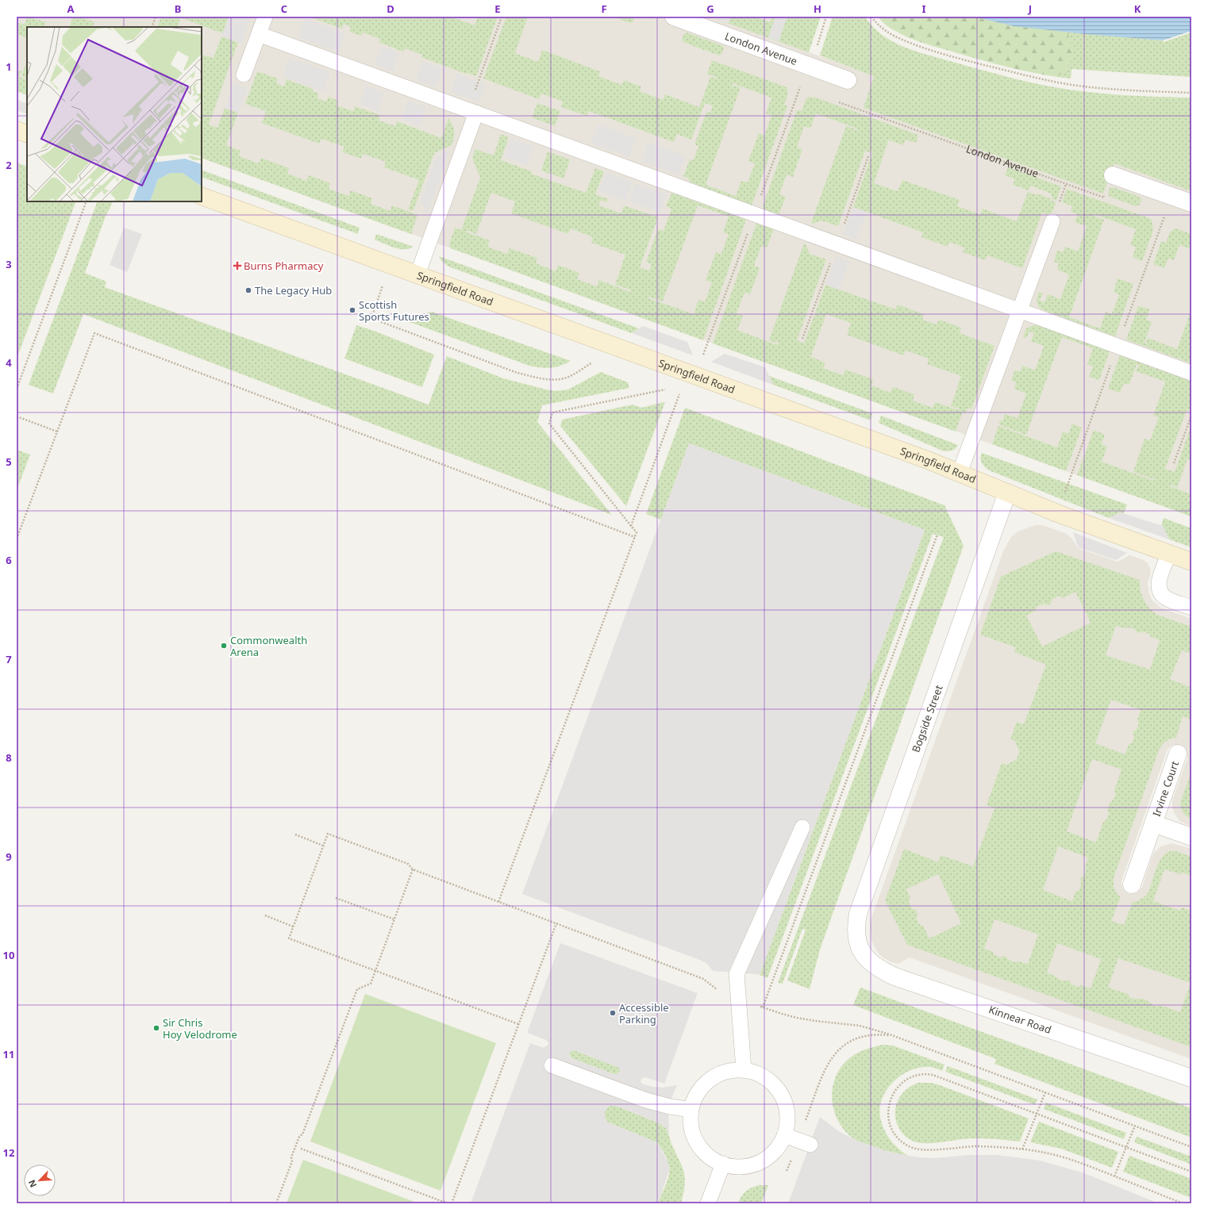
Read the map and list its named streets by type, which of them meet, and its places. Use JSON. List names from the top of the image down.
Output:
{
  "streets": {
    "street": [
      "London Avenue",
      "Springfield Road",
      "Bogside Street",
      "Irvine Court",
      "Kinnear Road"
    ]
  },
  "crossings": [
    ["Springfield Road", "Bogside Street"],
    ["Bogside Street", "Kinnear Road"]
  ],
  "places": {
    "health": ["Burns Pharmacy"],
    "other": [
      "The Legacy Hub",
      "Scottish Sports Futures",
      "Commonwealth Arena",
      "Accessible Parking",
      "Sir Chris Hoy Velodrome"
    ]
  },
  "north": "bottom left",
  "grid": {
    "columns": [
      "A",
      "B",
      "C",
      "D",
      "E",
      "F",
      "G",
      "H",
      "I",
      "J",
      "K"
    ],
    "rows": [
      "1",
      "2",
      "3",
      "4",
      "5",
      "6",
      "7",
      "8",
      "9",
      "10",
      "11",
      "12"
    ]
  }
}
